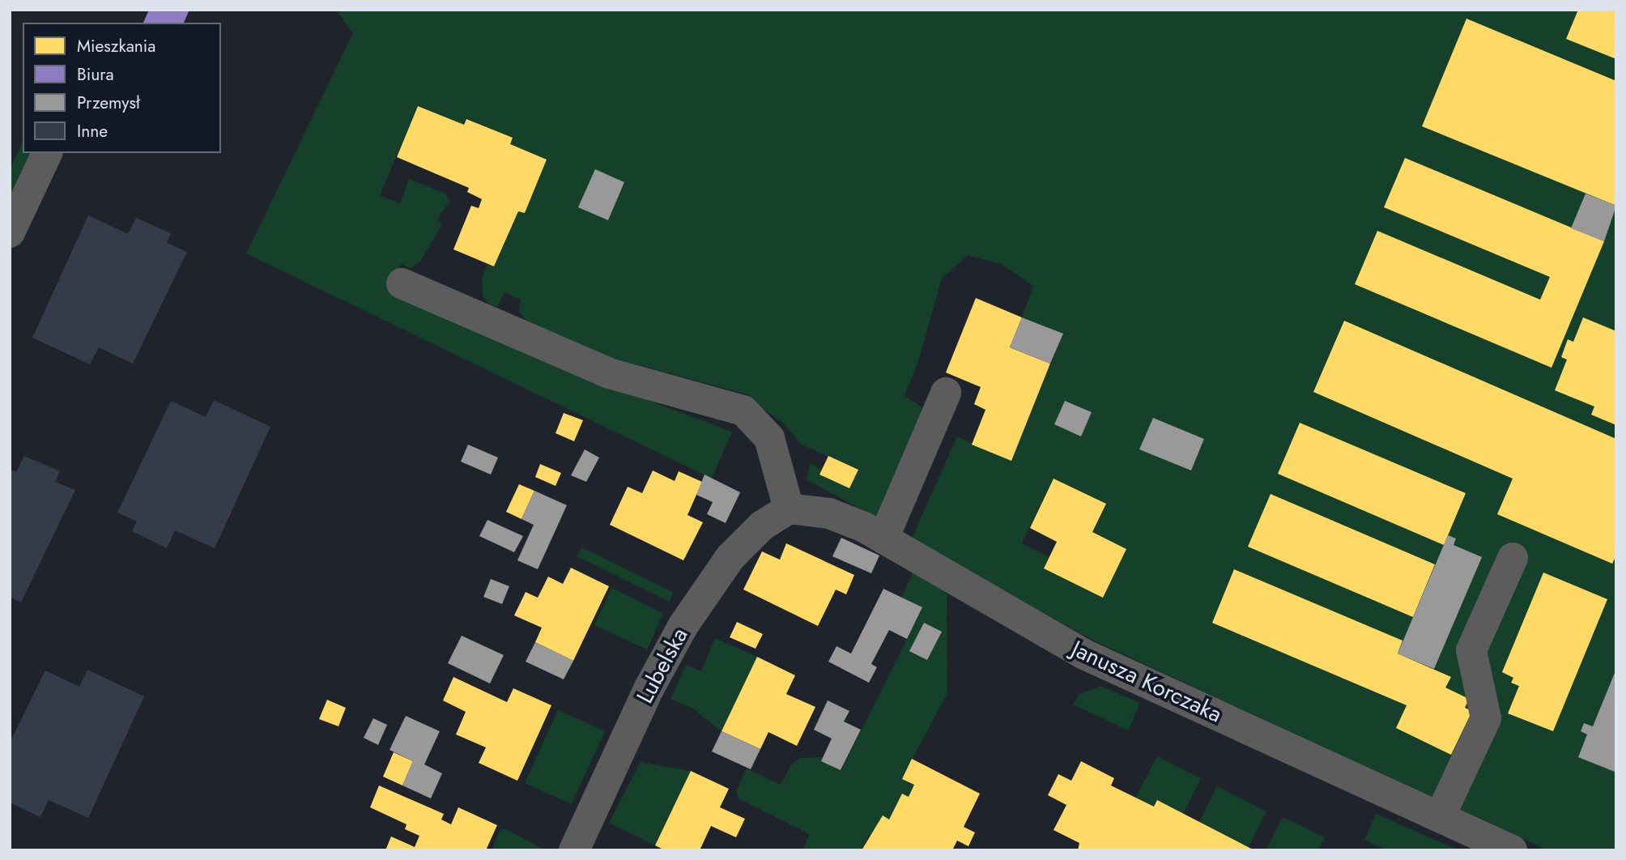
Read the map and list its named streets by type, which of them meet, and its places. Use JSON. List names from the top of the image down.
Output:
{
  "streets": {
    "street": ["Lubelska", "Janusza Korczaka"]
  },
  "crossings": [
    ["Lubelska", "Janusza Korczaka"]
  ],
  "legend": [
    "Mieszkania",
    "Biura",
    "Przemysł",
    "Inne"
  ]
}
